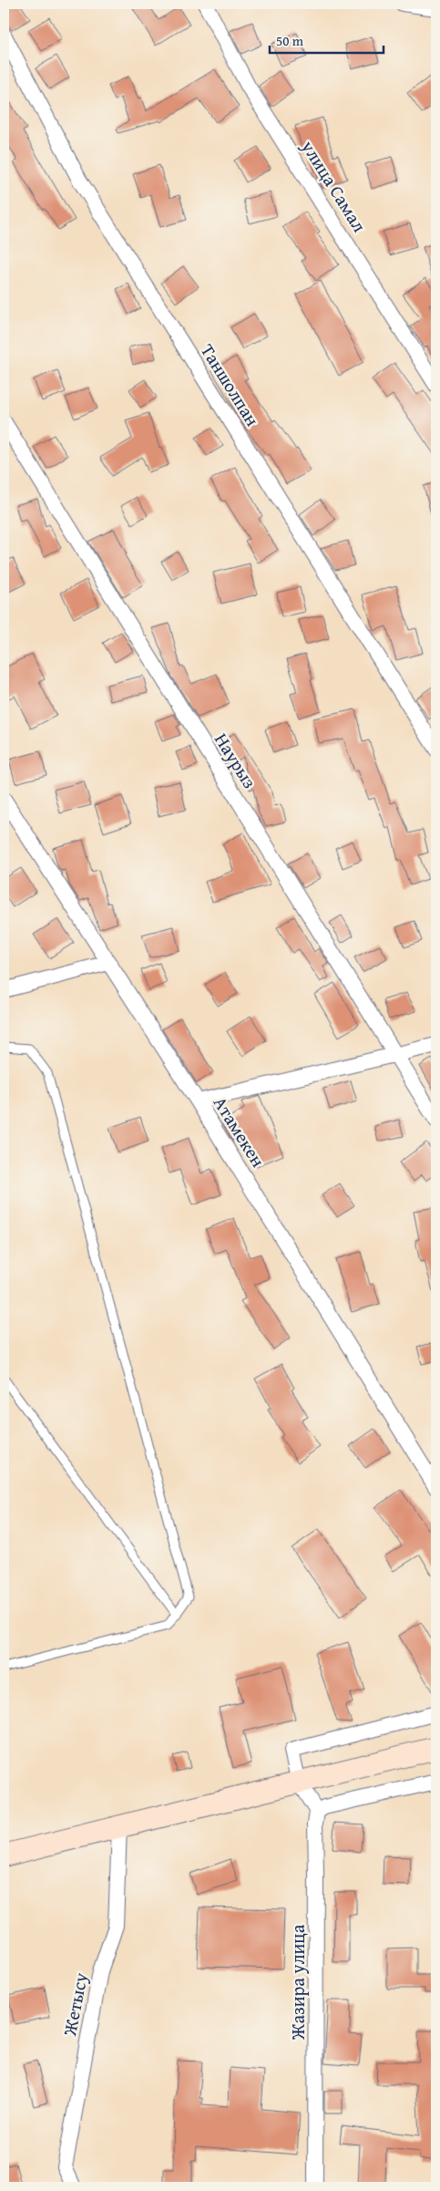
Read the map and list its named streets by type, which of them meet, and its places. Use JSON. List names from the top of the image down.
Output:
{
  "streets": {
    "street": [
      "улица Самал",
      "Таншолпан",
      "Наурыз",
      "Атамекен",
      "Жазира улица",
      "Жетысу"
    ]
  },
  "scale_bar": "50 m"
}
